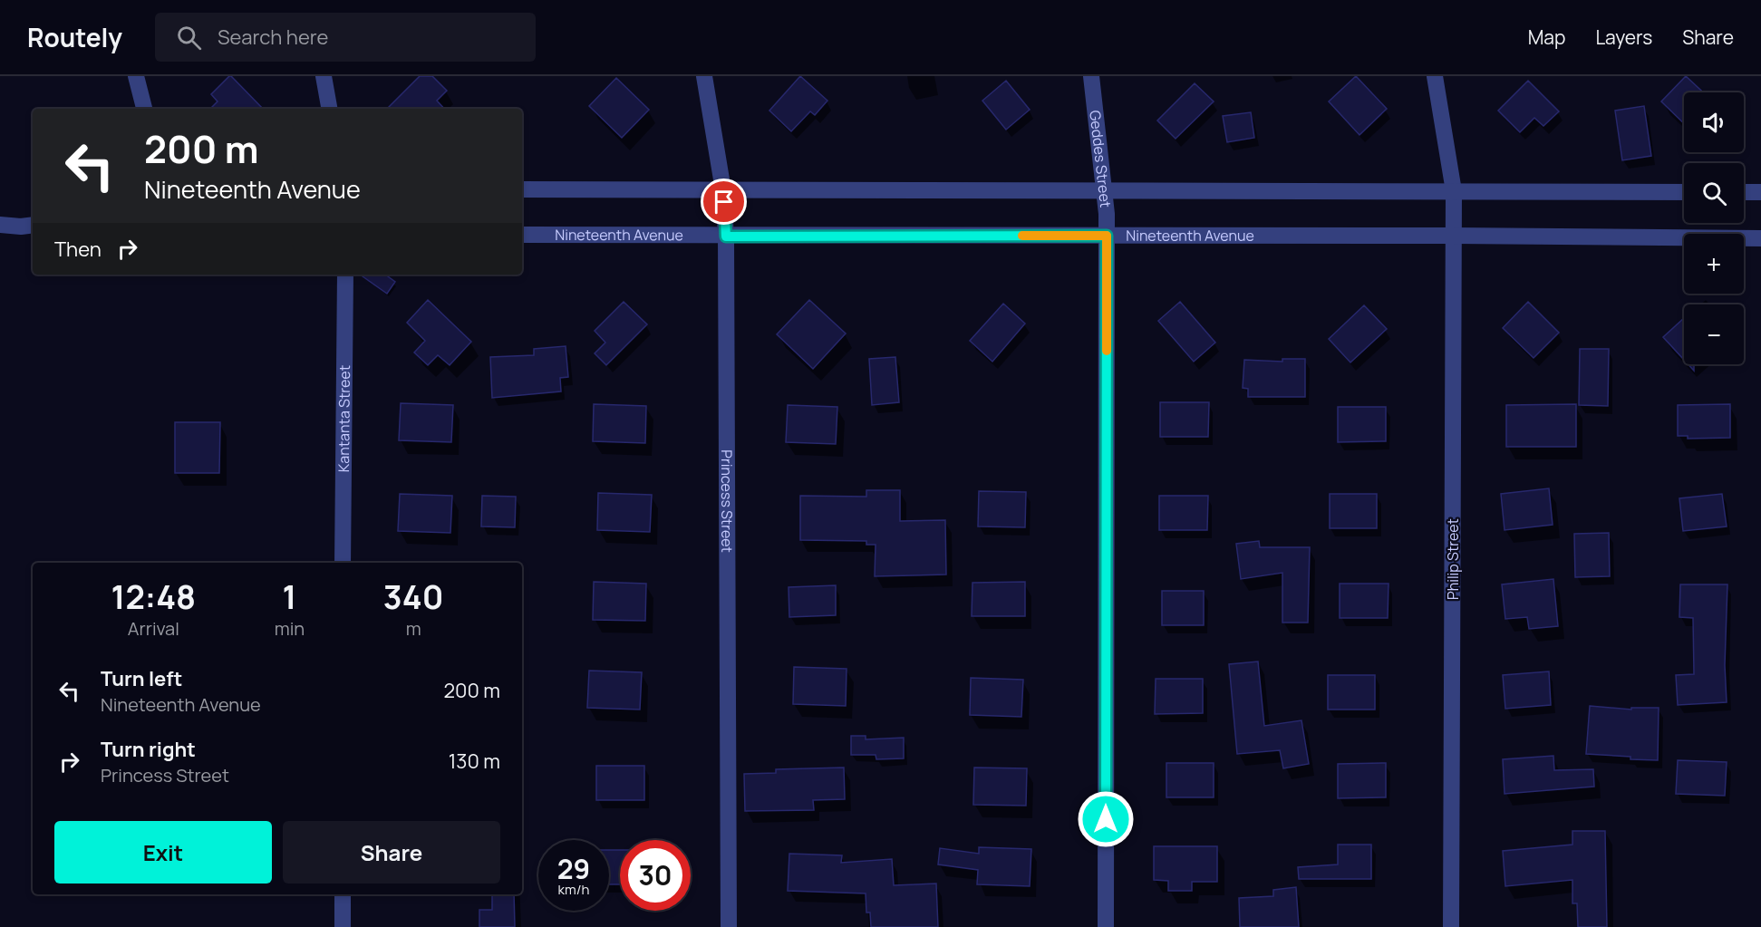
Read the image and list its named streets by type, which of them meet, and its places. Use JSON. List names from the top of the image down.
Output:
{
  "streets": {
    "street": [
      "Geddes Street",
      "Nineteenth Avenue",
      "Kantanta Street",
      "Princess Street",
      "Philip Street"
    ]
  },
  "crossings": [
    ["Geddes Street", "Nineteenth Avenue"],
    ["Nineteenth Avenue", "Princess Street"],
    ["Nineteenth Avenue", "Philip Street"]
  ],
  "page": {
    "header": "Routely",
    "search": "Search here",
    "nav": ["Map", "Layers", "Share"],
    "map_buttons": ["+", "−"],
    "turn": ["200 m", "Nineteenth Avenue"],
    "then": "Then",
    "eta": [
      "12:48",
      "Arrival",
      "1",
      "min",
      "340",
      "m"
    ],
    "list": [
      {
        "name": "Turn left",
        "note": "Nineteenth Avenue",
        "value": "200 m"
      },
      {
        "name": "Turn right",
        "note": "Princess Street",
        "value": "130 m"
      }
    ],
    "buttons": ["Exit", "Share"],
    "speed": "29 km/h",
    "limit": "30"
  }
}
